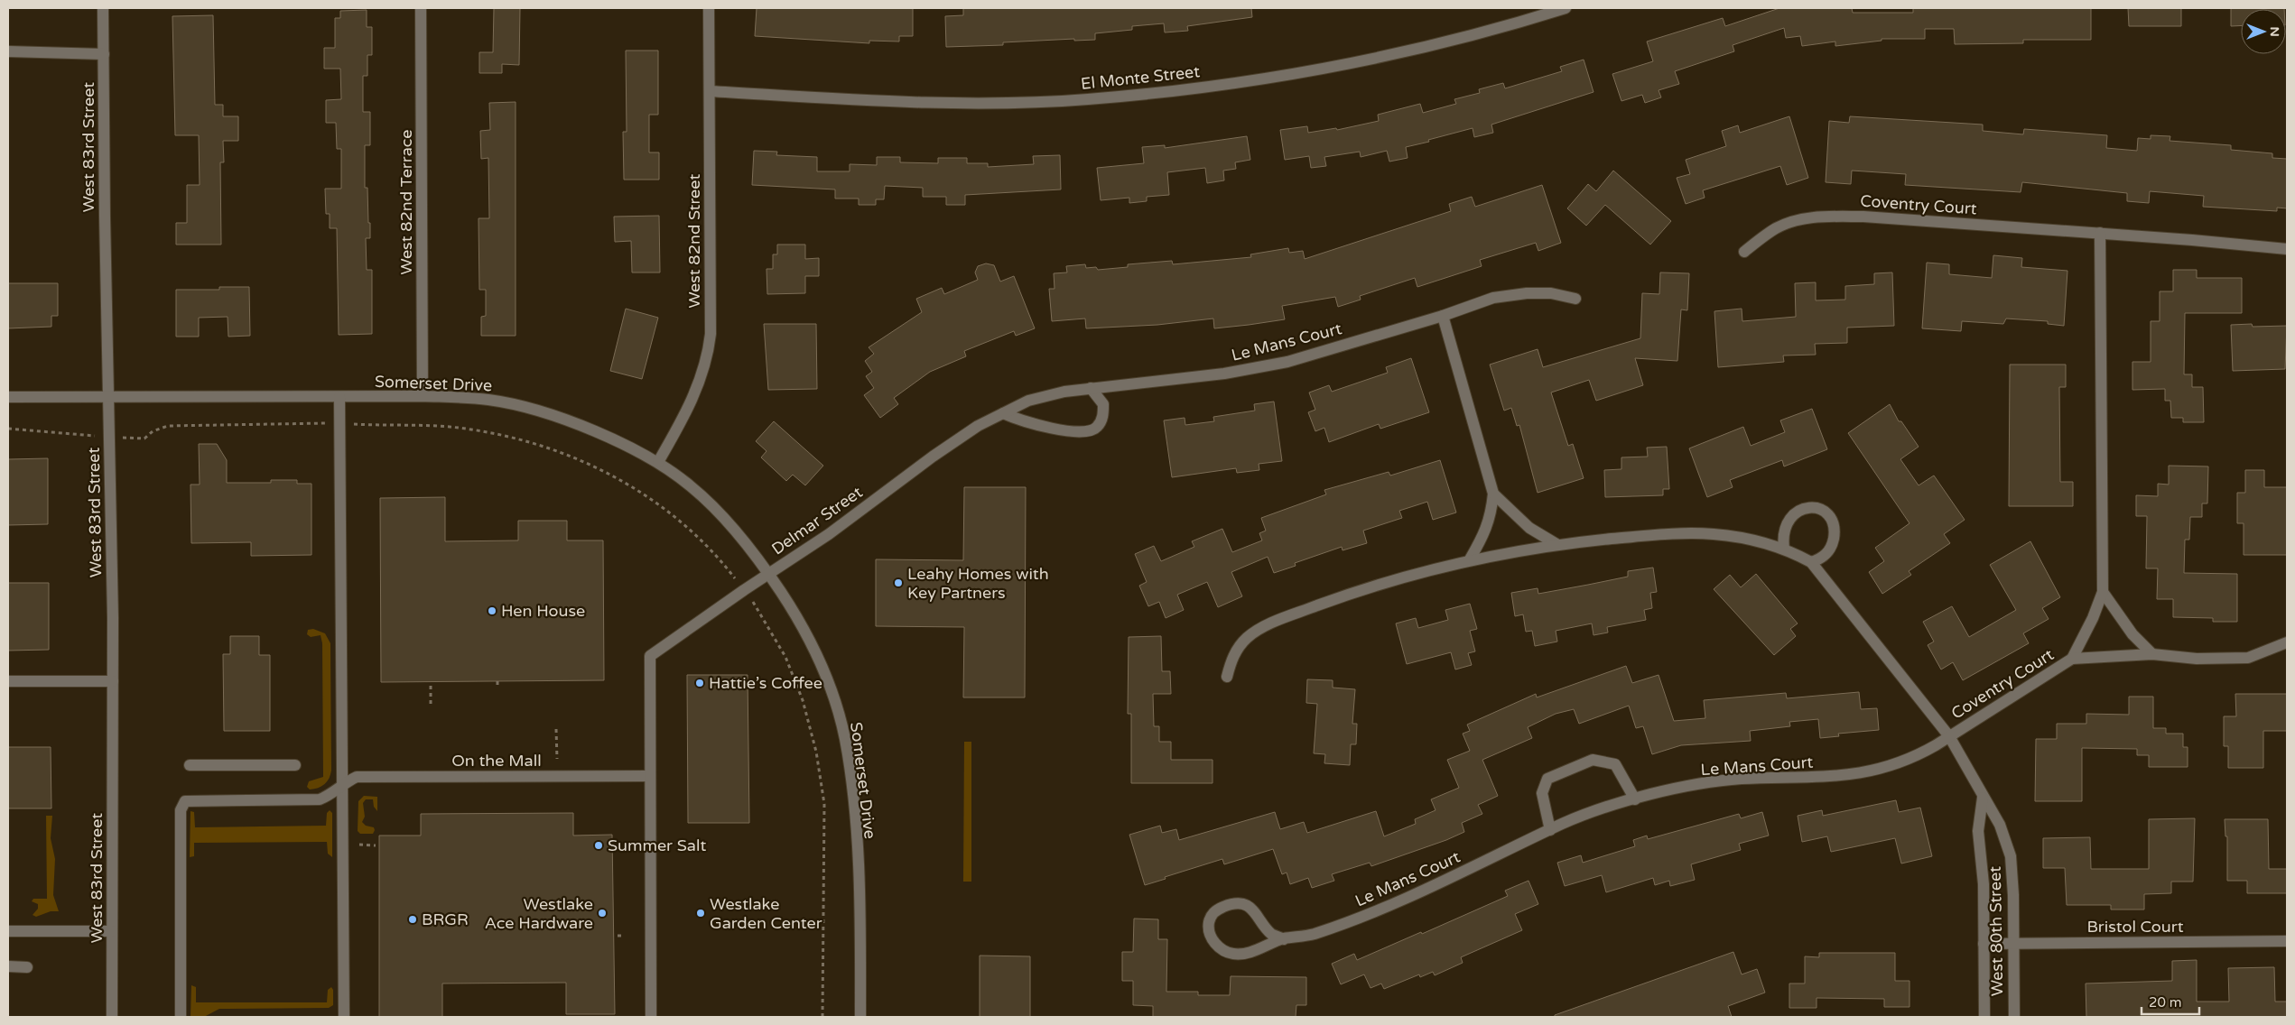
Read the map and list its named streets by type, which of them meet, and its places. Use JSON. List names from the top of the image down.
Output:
{
  "streets": {
    "street": [
      "El Monte Street",
      "West 83rd Street",
      "West 82nd Terrace",
      "Coventry Court",
      "West 82nd Street",
      "Le Mans Court",
      "Somerset Drive",
      "Delmar Street",
      "On the Mall",
      "Bristol Court",
      "West 80th Street"
    ]
  },
  "crossings": [
    ["El Monte Street", "West 82nd Street"],
    ["West 83rd Street", "Somerset Drive"],
    ["West 82nd Terrace", "Somerset Drive"],
    ["Coventry Court", "Le Mans Court"],
    ["Coventry Court", "West 80th Street"],
    ["West 82nd Street", "Somerset Drive"],
    ["Le Mans Court", "Delmar Street"],
    ["Le Mans Court", "West 80th Street"],
    ["Somerset Drive", "Delmar Street"],
    ["Delmar Street", "On the Mall"],
    ["Bristol Court", "West 80th Street"]
  ],
  "places": [
    "Leahy Homes with Key Partners",
    "Hen House",
    "Hattie’s Coffee",
    "Summer Salt",
    "Westlake Ace Hardware",
    "Westlake Garden Center",
    "BRGR"
  ],
  "scale_bar": "20 m",
  "north": "right"
}
